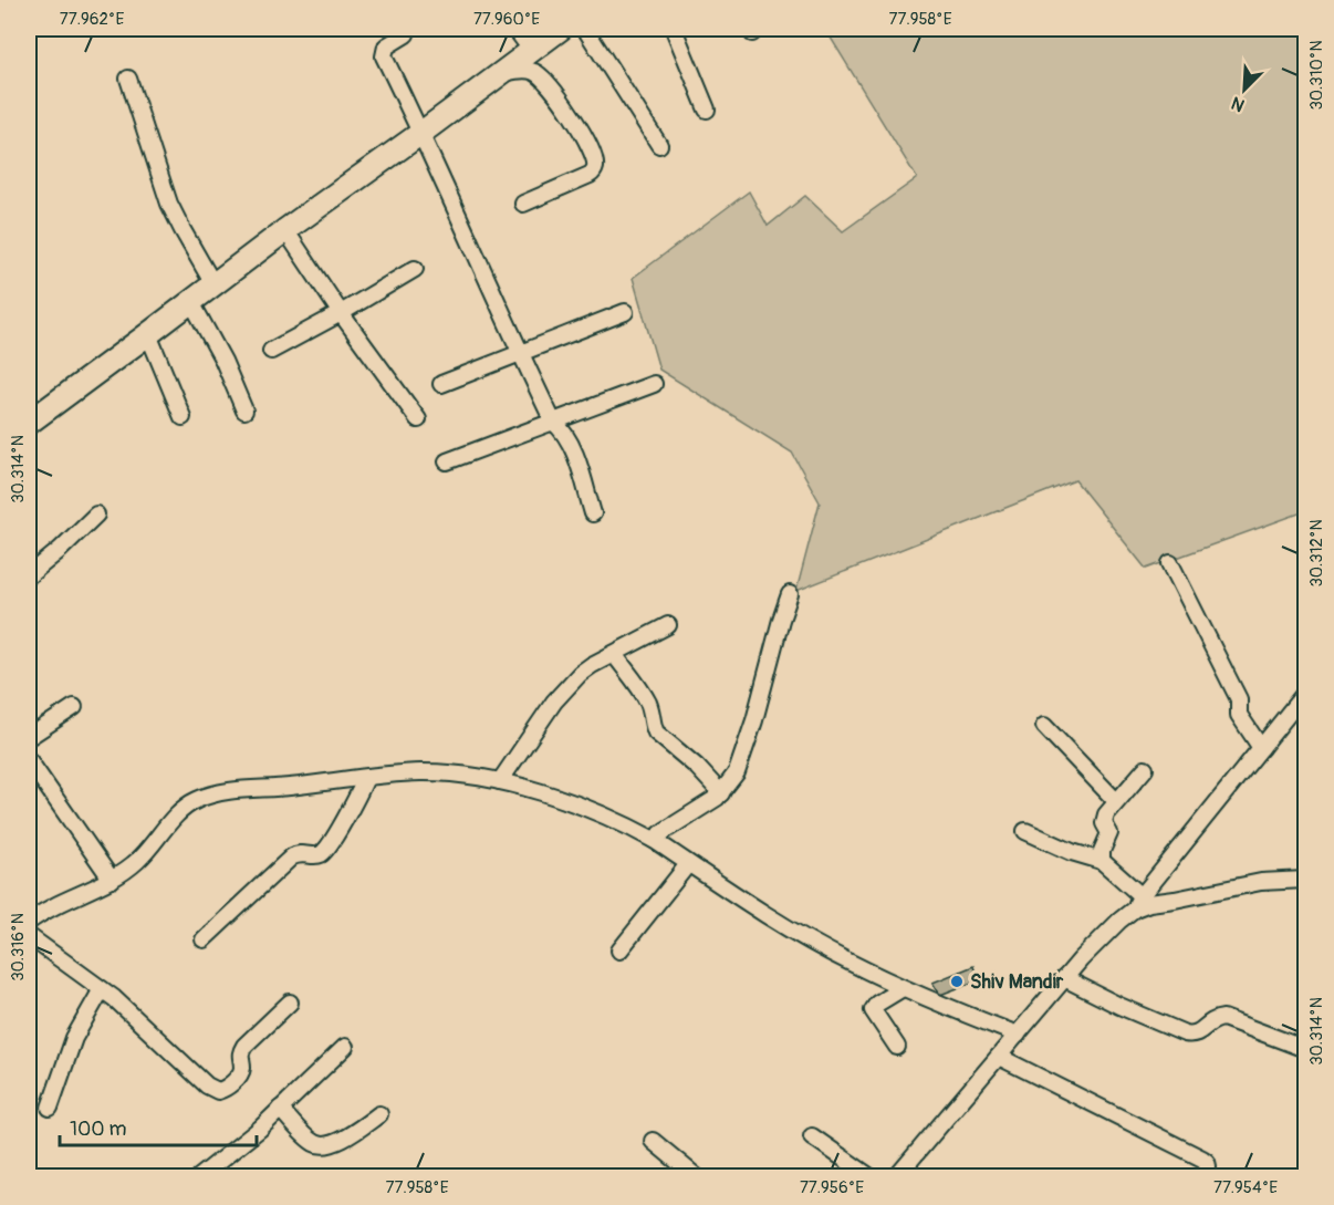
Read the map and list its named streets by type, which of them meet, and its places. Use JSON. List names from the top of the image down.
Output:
{
  "places": ["Shiv Mandir"],
  "scale_bar": "100 m",
  "north": "bottom left",
  "coordinates": [
    "77.962°E",
    "77.960°E",
    "77.958°E",
    "30.310°N",
    "30.314°N",
    "30.312°N",
    "30.316°N",
    "77.956°E",
    "77.954°E"
  ]
}
